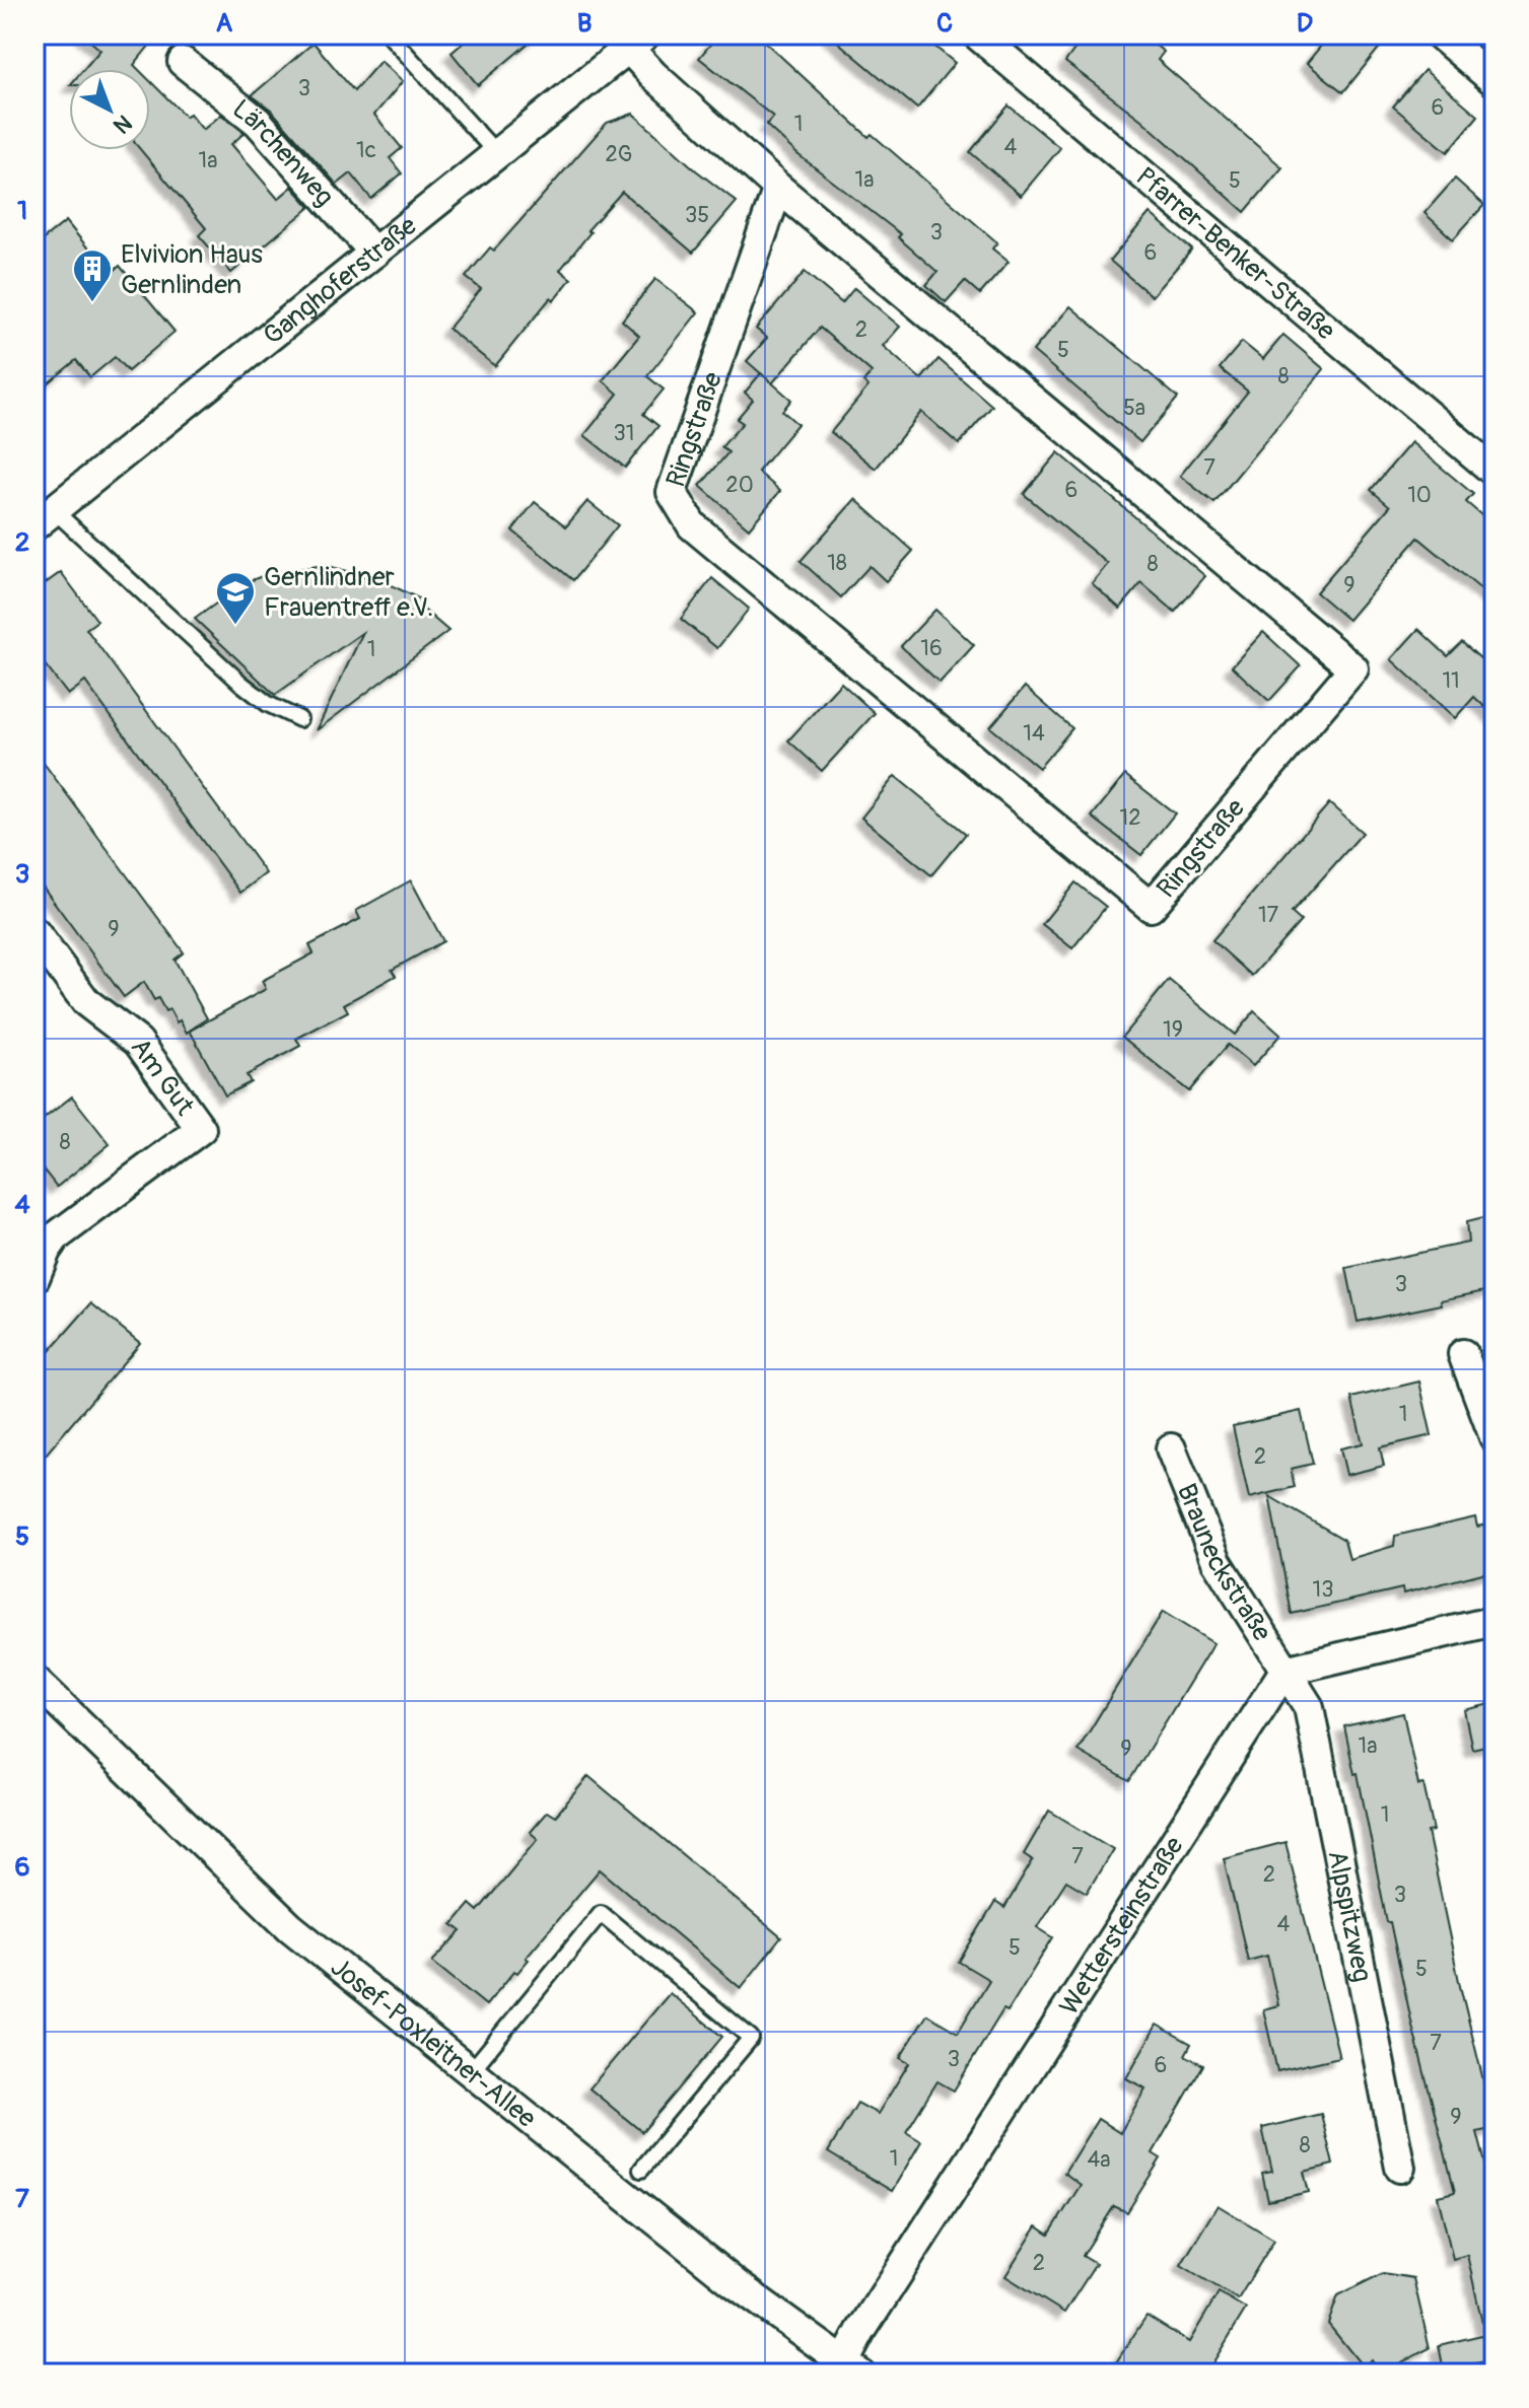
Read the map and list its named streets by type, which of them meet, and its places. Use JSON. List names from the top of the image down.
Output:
{
  "streets": {
    "street": [
      "Lärchenweg",
      "Pfarrer-Benker-Straße",
      "Ganghoferstraße",
      "Ringstraße",
      "Am Gut",
      "Brauneckstraße",
      "Alpspitzweg",
      "Wettersteinstraße",
      "Josef-Poxleitner-Allee"
    ]
  },
  "crossings": [
    ["Lärchenweg", "Ganghoferstraße"],
    ["Ganghoferstraße", "Ringstraße"],
    ["Brauneckstraße", "Alpspitzweg"],
    ["Brauneckstraße", "Wettersteinstraße"],
    ["Alpspitzweg", "Wettersteinstraße"],
    ["Wettersteinstraße", "Josef-Poxleitner-Allee"]
  ],
  "places": {
    "building": ["Elvivion Haus Gernlinden"],
    "school or university": ["Gernlindner Frauentreff e.V."]
  },
  "house_numbers": [
    "3",
    "6",
    "1",
    "4",
    "1c",
    "2G",
    "1a",
    "1a",
    "5",
    "35",
    "3",
    "6",
    "2",
    "5",
    "8",
    "5a",
    "31",
    "7",
    "20",
    "6",
    "10",
    "18",
    "8",
    "9",
    "16",
    "1",
    "11",
    "14",
    "12",
    "17",
    "9",
    "19",
    "8",
    "3",
    "1",
    "2",
    "13",
    "1a",
    "9",
    "1",
    "7",
    "2",
    "3",
    "4",
    "5",
    "5",
    "7",
    "3",
    "6",
    "9",
    "8",
    "1",
    "4a",
    "2"
  ],
  "north": "bottom right",
  "grid": {
    "columns": [
      "A",
      "B",
      "C",
      "D"
    ],
    "rows": [
      "1",
      "2",
      "3",
      "4",
      "5",
      "6",
      "7"
    ]
  }
}
